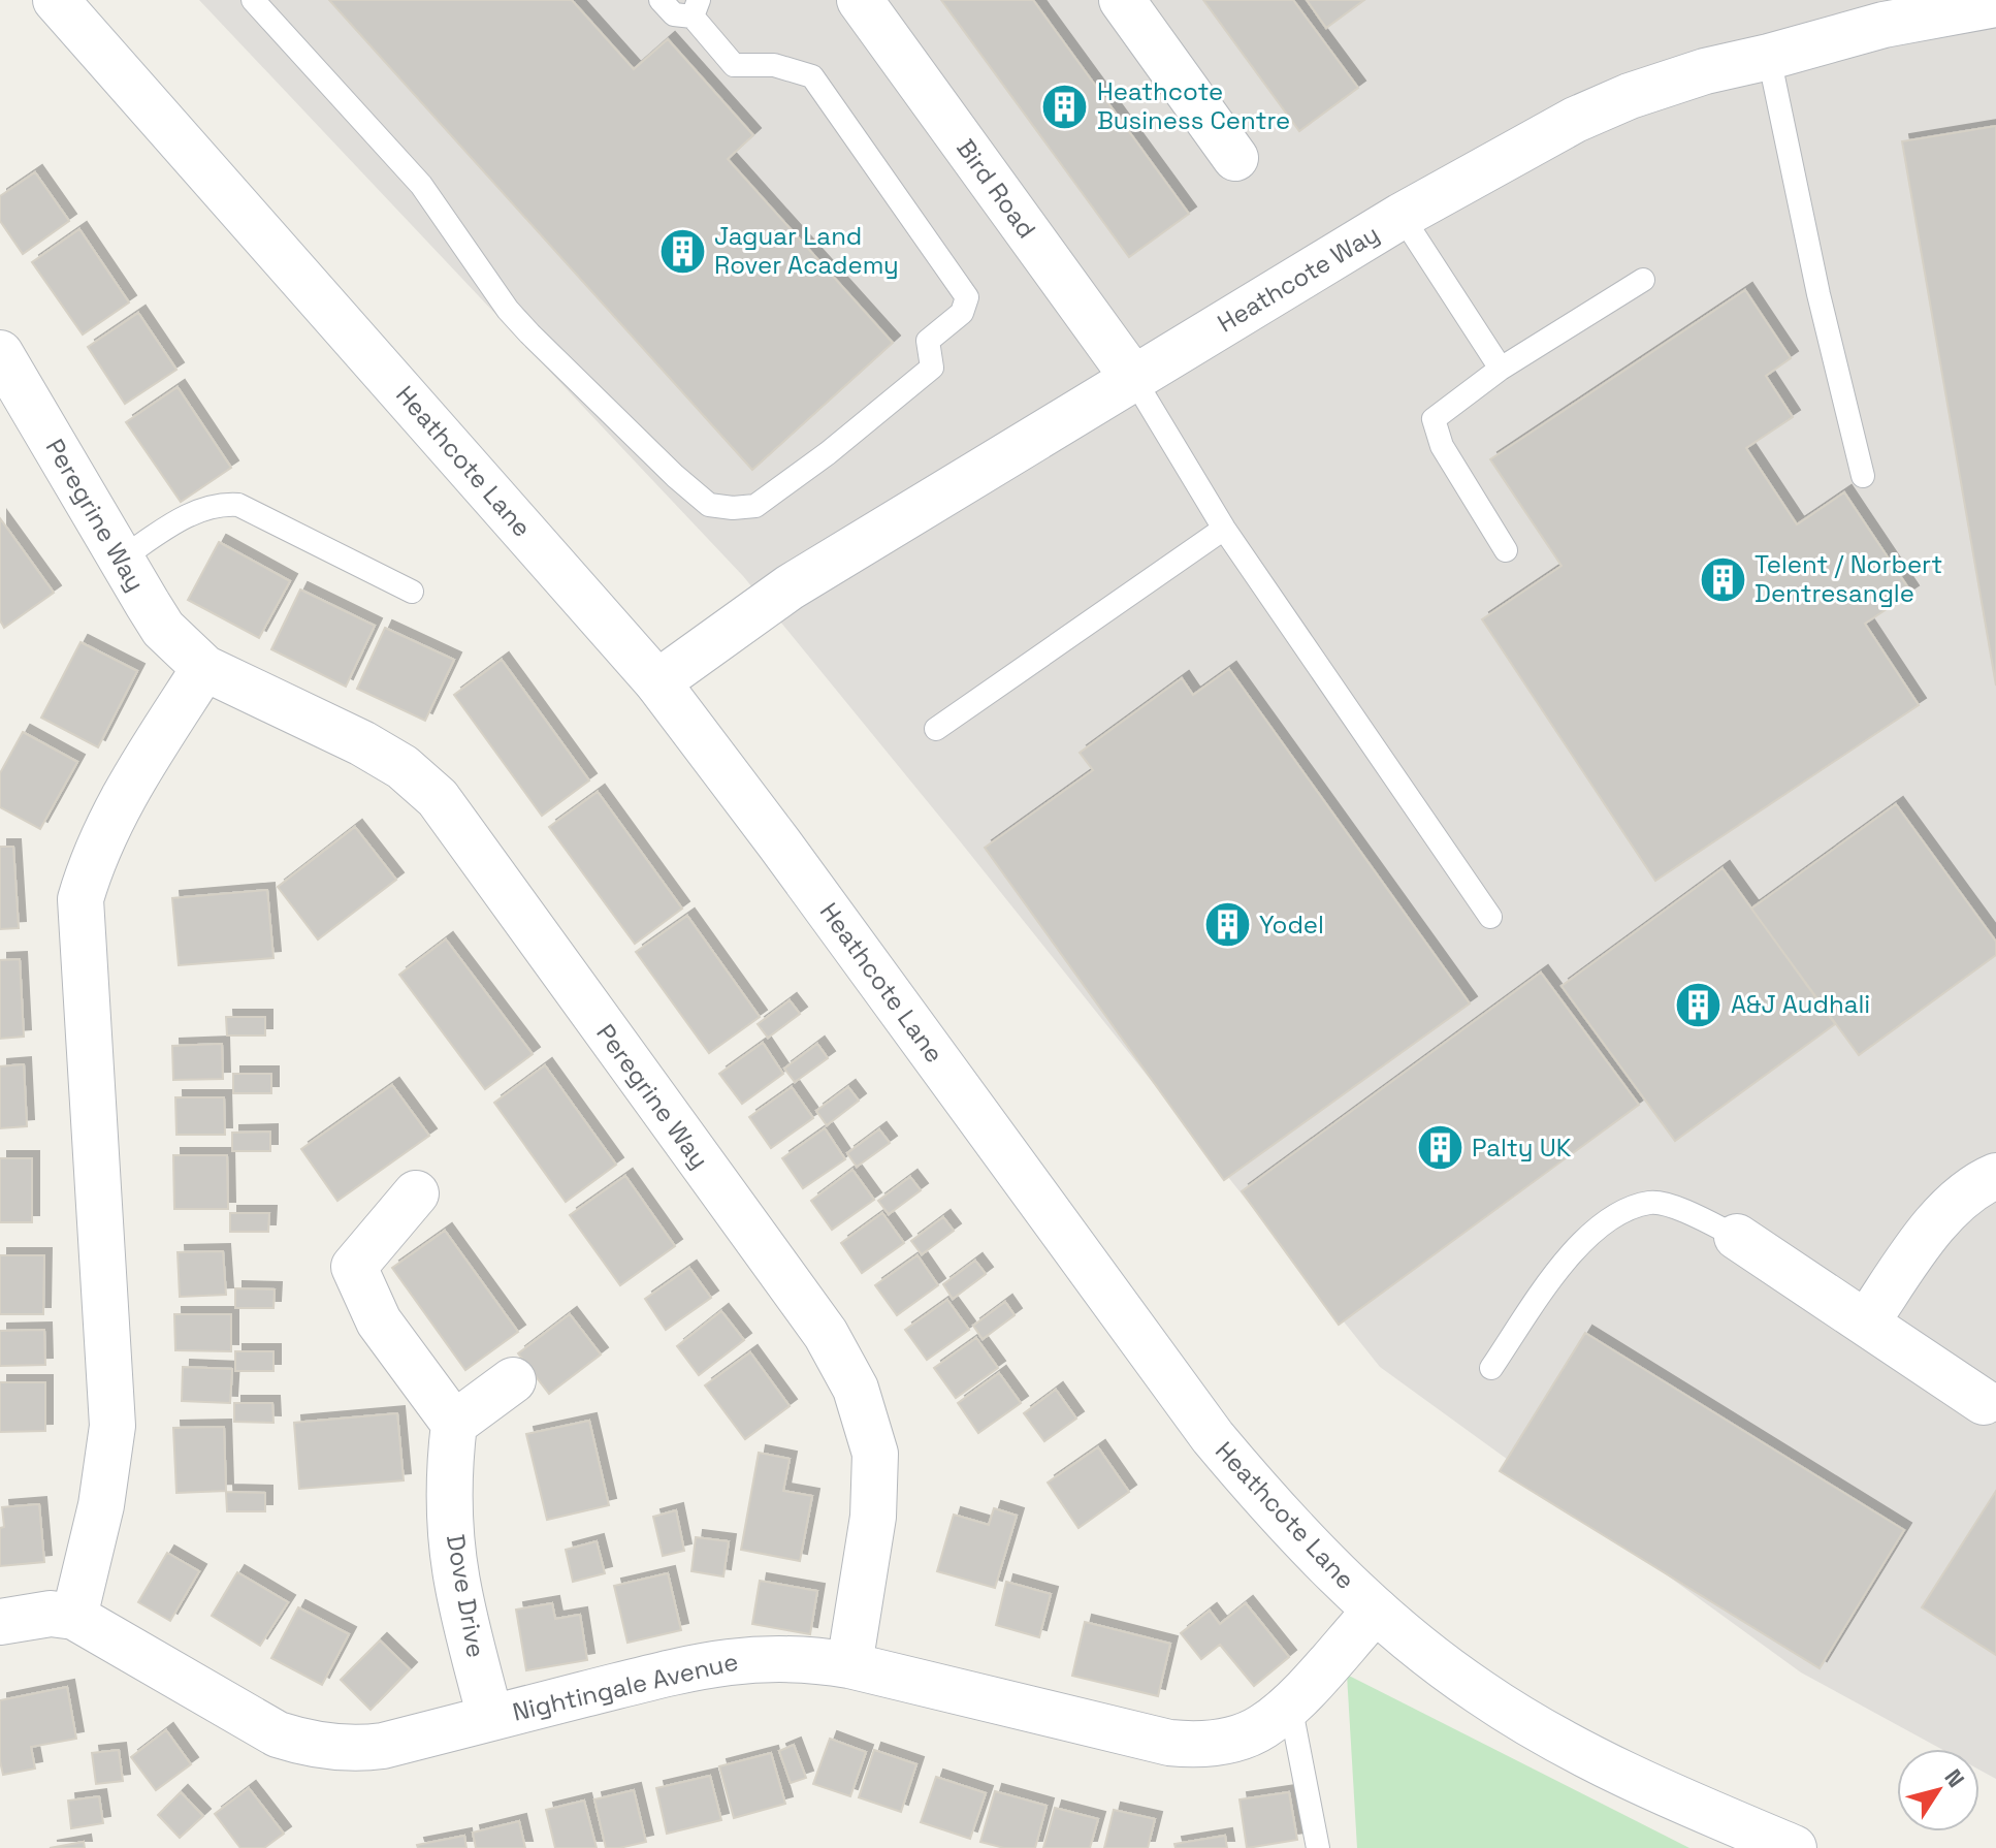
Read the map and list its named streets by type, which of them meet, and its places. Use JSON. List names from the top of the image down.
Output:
{
  "streets": {
    "street": [
      "Bird Road",
      "Heathcote Way",
      "Heathcote Lane",
      "Peregrine Way",
      "Dove Drive",
      "Nightingale Avenue"
    ]
  },
  "crossings": [
    ["Bird Road", "Heathcote Way"],
    ["Heathcote Way", "Heathcote Lane"],
    ["Heathcote Lane", "Nightingale Avenue"],
    ["Peregrine Way", "Nightingale Avenue"],
    ["Dove Drive", "Nightingale Avenue"]
  ],
  "places": {
    "building": [
      "Heathcote Business Centre",
      "Jaguar Land Rover Academy",
      "Telent / Norbert Dentresangle",
      "Yodel",
      "A&J Audhali",
      "Palty UK"
    ]
  },
  "north": "top right"
}
